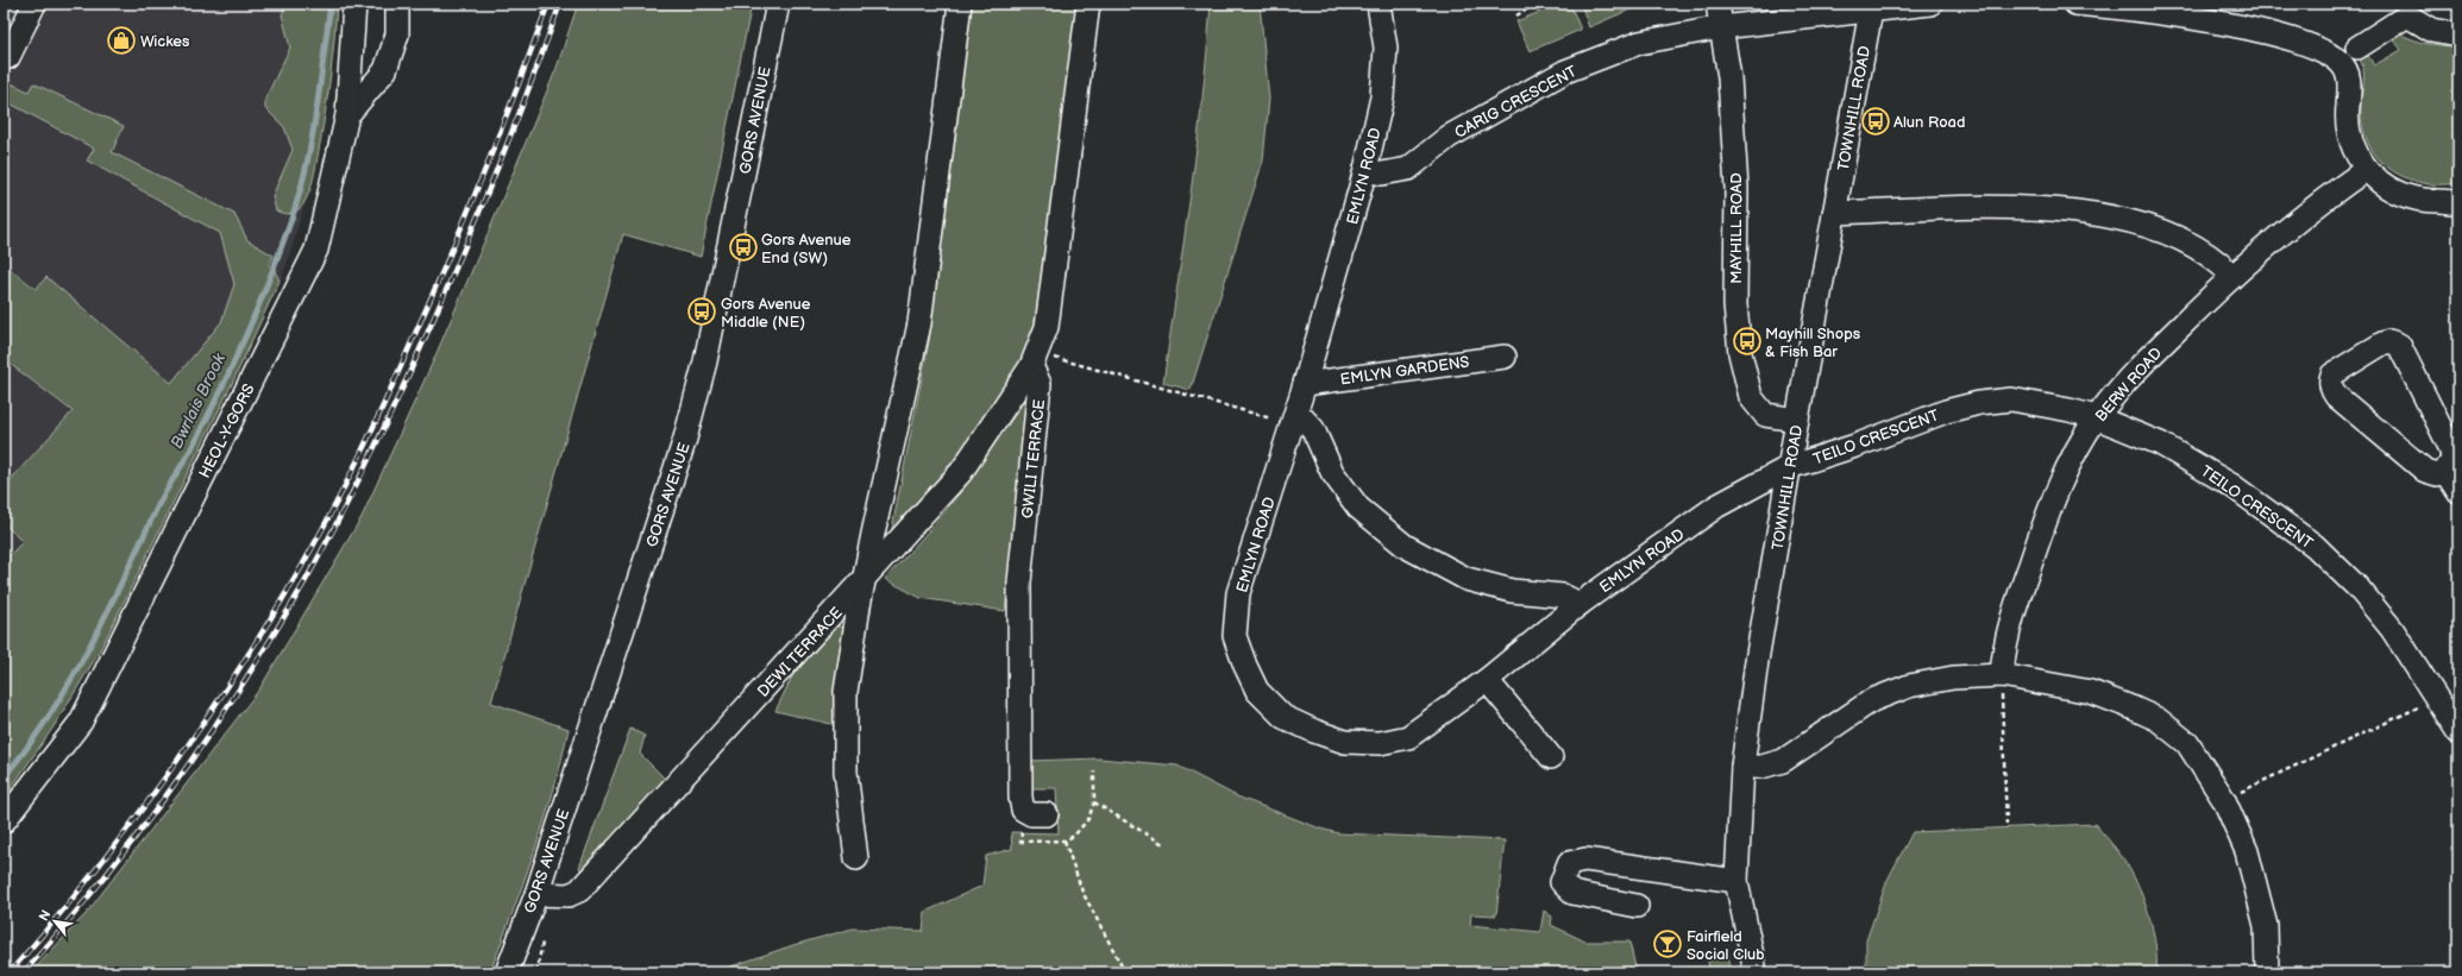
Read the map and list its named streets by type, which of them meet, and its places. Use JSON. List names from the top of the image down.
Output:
{
  "streets": {
    "street": [
      "CARIG CRESCENT",
      "TOWNHILL ROAD",
      "GORS AVENUE",
      "EMLYN ROAD",
      "MAYHILL ROAD",
      "EMLYN GARDENS",
      "BERW ROAD",
      "HEOL-Y-GORS",
      "TEILO CRESCENT",
      "GWILI TERRACE",
      "DEWI TERRACE"
    ]
  },
  "crossings": [
    ["CARIG CRESCENT", "TOWNHILL ROAD"],
    ["CARIG CRESCENT", "EMLYN ROAD"],
    ["CARIG CRESCENT", "MAYHILL ROAD"],
    ["TOWNHILL ROAD", "EMLYN ROAD"],
    ["TOWNHILL ROAD", "MAYHILL ROAD"],
    ["TOWNHILL ROAD", "TEILO CRESCENT"],
    ["GORS AVENUE", "DEWI TERRACE"],
    ["EMLYN ROAD", "EMLYN GARDENS"],
    ["EMLYN ROAD", "TEILO CRESCENT"],
    ["BERW ROAD", "TEILO CRESCENT"],
    ["GWILI TERRACE", "DEWI TERRACE"]
  ],
  "water": ["Bwrlais Brook"],
  "places": {
    "shop": ["Wickes"],
    "bus stop": [
      "Alun Road",
      "Gors Avenue End (SW)",
      "Gors Avenue Middle (NE)",
      "Mayhill Shops & Fish Bar"
    ],
    "bar": ["Fairfield Social Club"]
  },
  "north": "top left"
}
